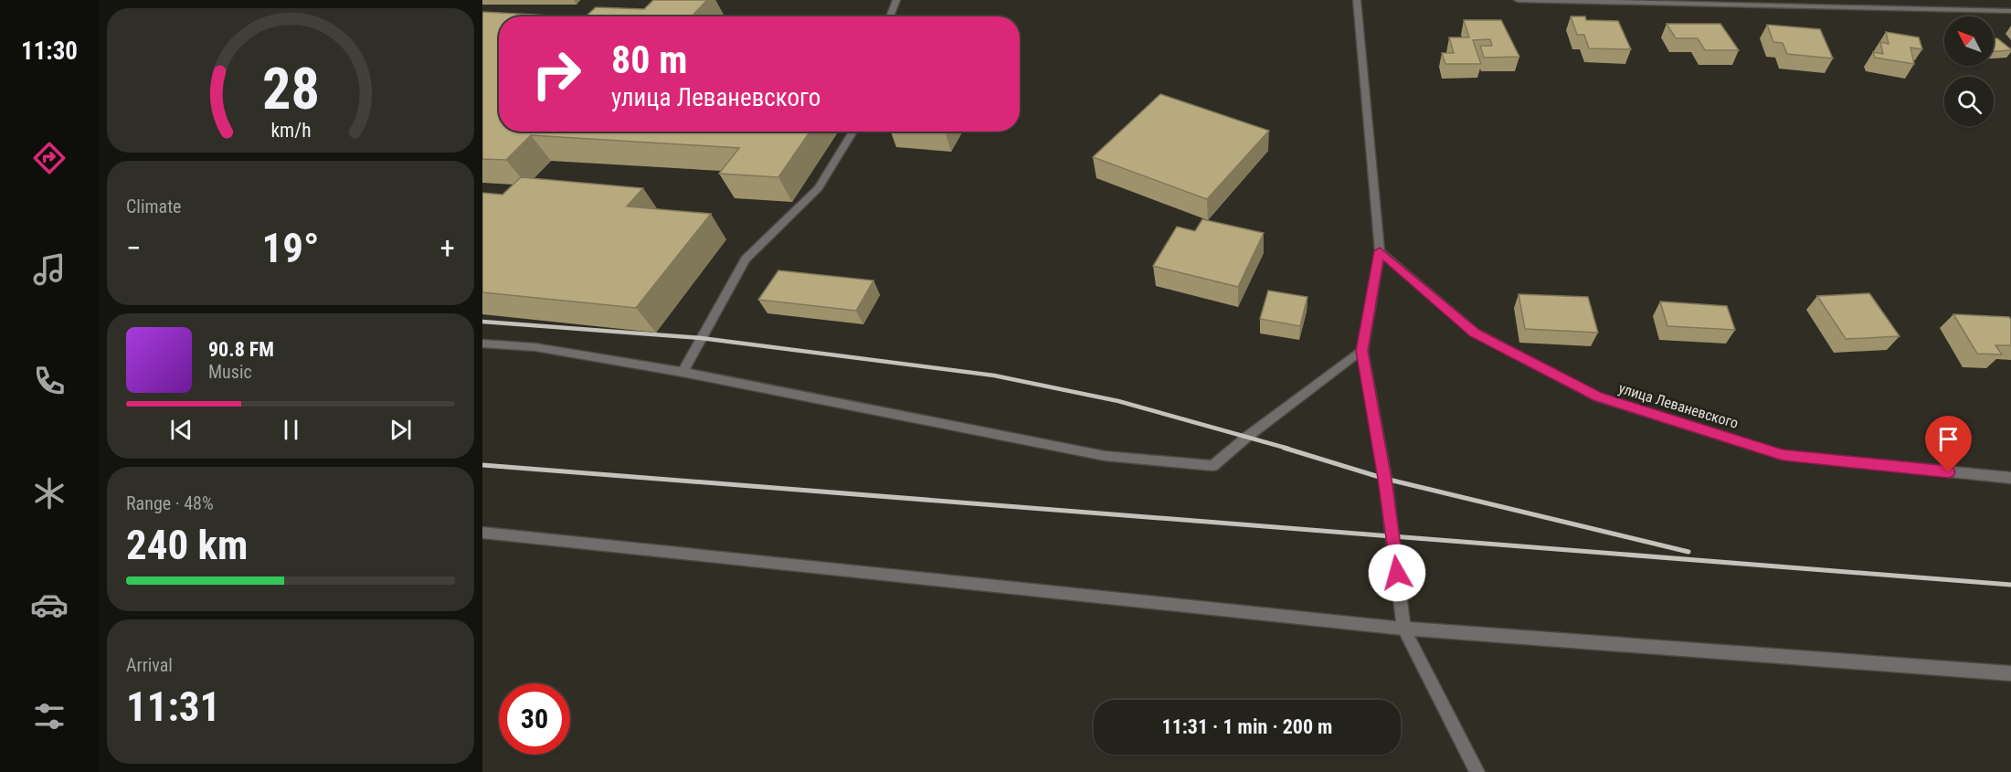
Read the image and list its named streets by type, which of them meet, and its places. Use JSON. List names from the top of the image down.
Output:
{
  "streets": {
    "street": ["улица Леваневского"]
  },
  "north": "top left",
  "page": {
    "tabs": "11:30",
    "turn": ["80 m", "улица Леваневского"],
    "tile": [
      "Climate",
      ["Range · 48%", "240 km"],
      ["Arrival", "11:31"]
    ],
    "heat": ["−", "19°", "+"],
    "song": ["90.8 FM", "Music"],
    "limit": "30",
    "trip": "11:31 · 1 min · 200 m",
    "gauge": ["28", "km/h"]
  }
}
